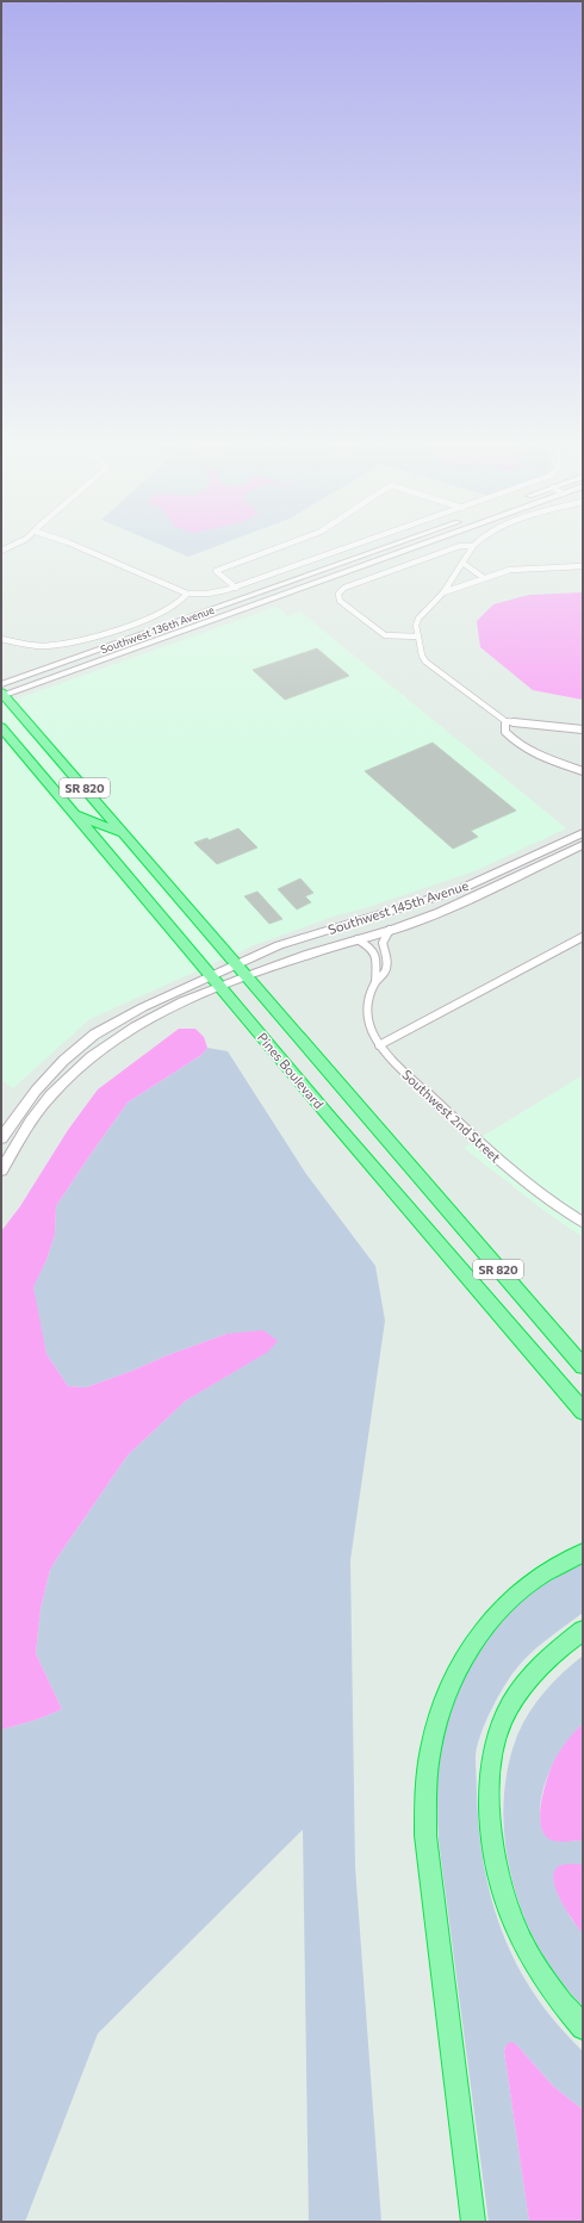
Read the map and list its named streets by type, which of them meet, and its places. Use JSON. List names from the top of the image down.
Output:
{
  "streets": {
    "highway": ["SR 820", "Pines Boulevard"],
    "street": ["Southwest 136th Avenue", "Southwest 145th Avenue", "Southwest 2nd Street"]
  },
  "crossings": [
    ["Southwest 136th Avenue", "SR 820"],
    ["SR 820", "Southwest 145th Avenue"],
    ["Southwest 145th Avenue", "Pines Boulevard"],
    ["Southwest 145th Avenue", "Southwest 2nd Street"]
  ]
}
